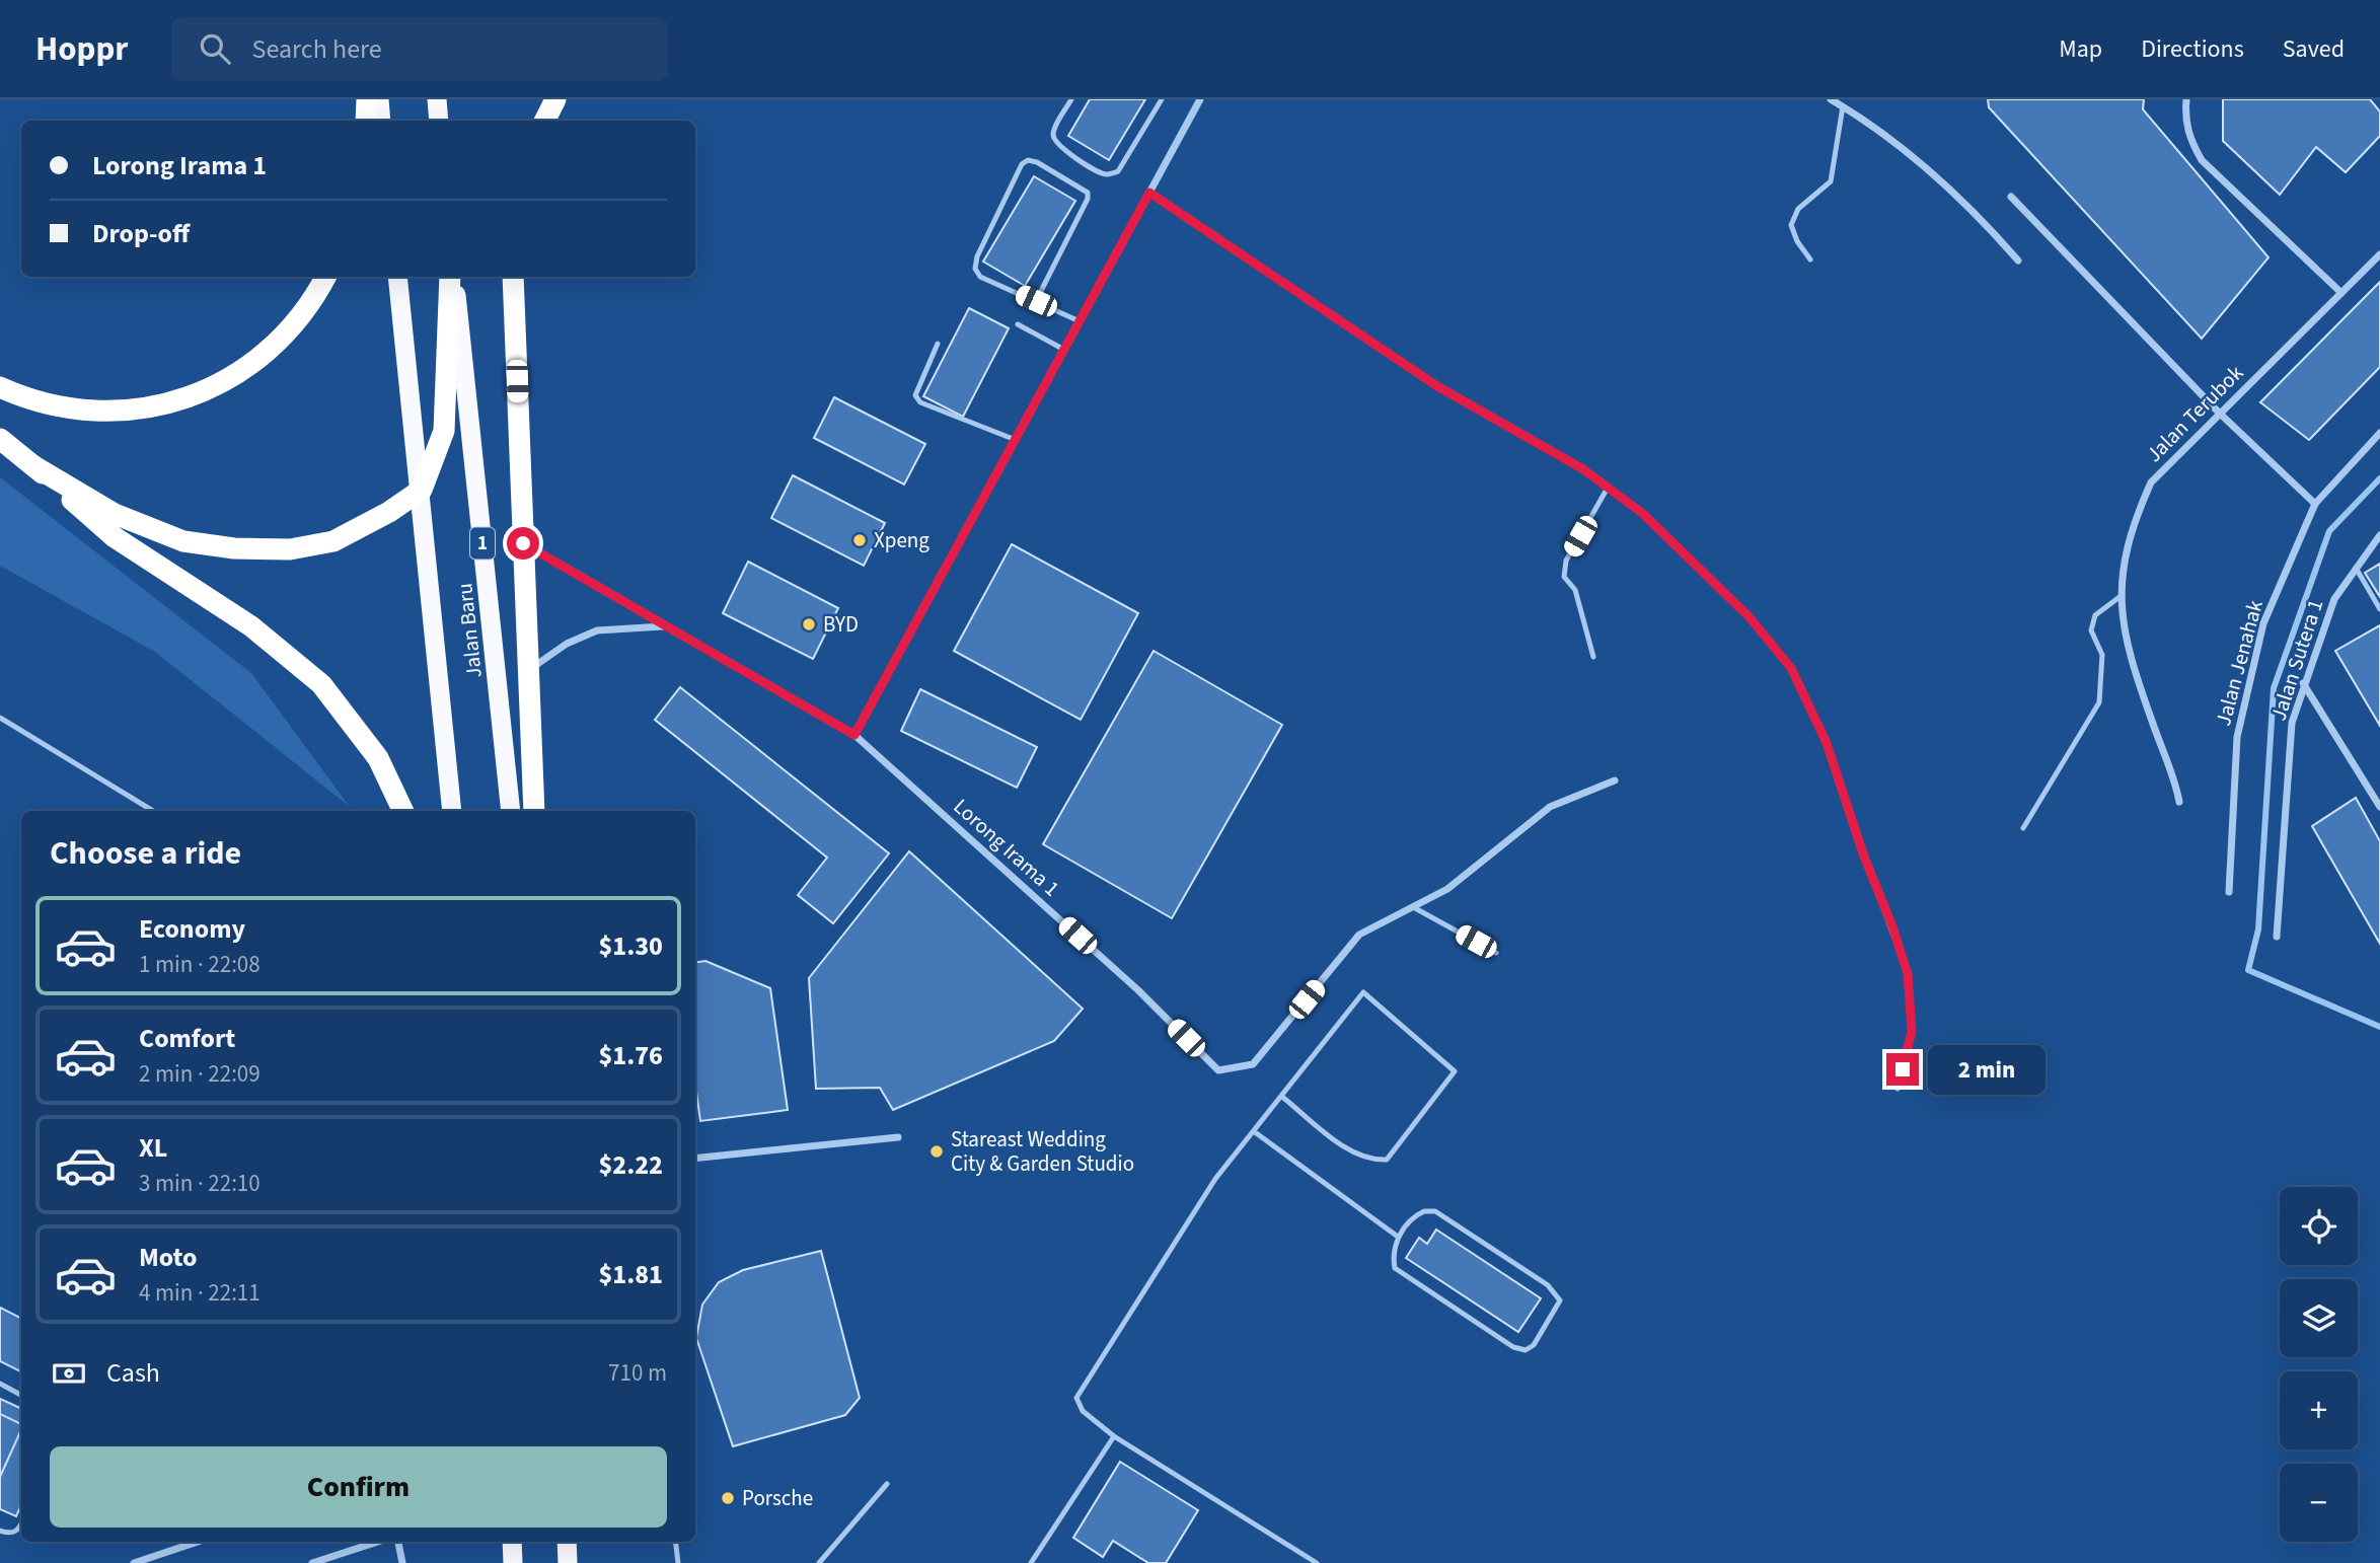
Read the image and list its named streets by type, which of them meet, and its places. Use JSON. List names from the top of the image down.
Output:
{
  "streets": {
    "highway": ["1", "Jalan Baru"],
    "street": [
      "Jalan Terubok",
      "Jalan Sutera 1",
      "Jalan Jenahak",
      "Lorong Irama 1"
    ]
  },
  "places": [
    "Xpeng",
    "BYD",
    "Stareast Wedding City & Garden Studio",
    "Porsche"
  ],
  "page": {
    "header": "Hoppr",
    "search": "Search here",
    "nav": ["Map", "Directions", "Saved"],
    "banner": ["Lorong Irama 1", "Drop-off"],
    "heading": "Choose a ride",
    "list": [
      {
        "name": "Economy",
        "note": "1 min · 22:08",
        "value": "$1.30"
      },
      {
        "name": "Comfort",
        "note": "2 min · 22:09",
        "value": "$1.76"
      },
      {
        "name": "XL",
        "note": "3 min · 22:10",
        "value": "$2.22"
      },
      {
        "name": "Moto",
        "note": "4 min · 22:11",
        "value": "$1.81"
      }
    ],
    "bubble": "2 min",
    "map_buttons": ["+", "−"],
    "pay": ["Cash", "710 m"],
    "buttons": "Confirm"
  }
}
